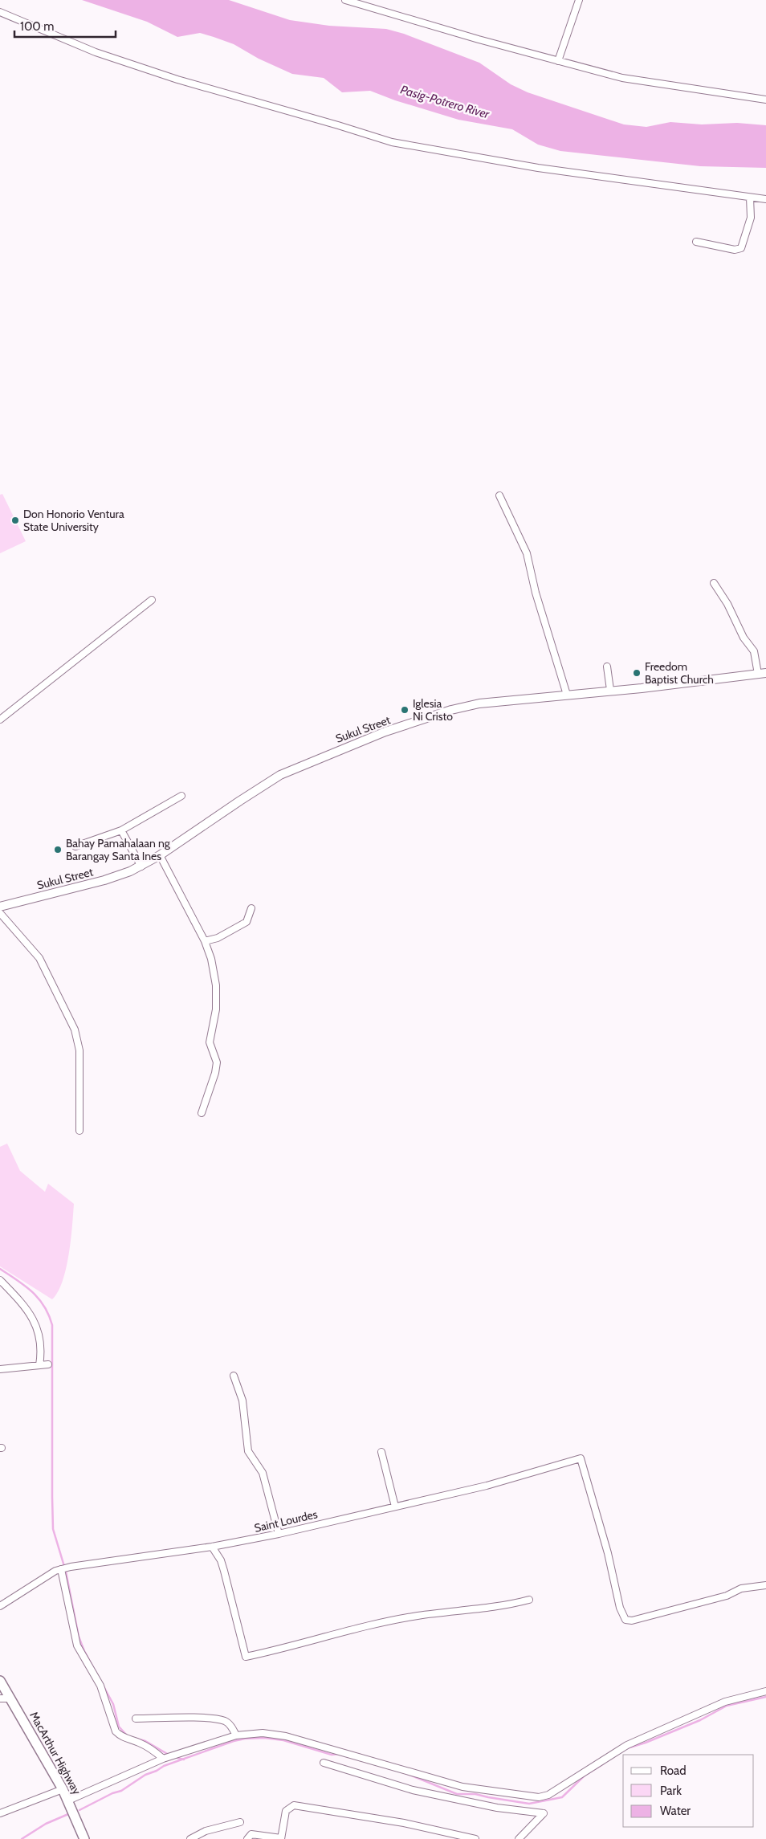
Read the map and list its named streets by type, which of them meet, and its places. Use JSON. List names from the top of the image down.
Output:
{
  "streets": {
    "main road": ["MacArthur Highway"],
    "street": ["Sukul Street", "Saint Lourdes"]
  },
  "water": ["Pasig-Potrero River"],
  "places": [
    "Don Honorio Ventura State University",
    "Freedom Baptist Church",
    "Iglesia Ni Cristo",
    "Bahay Pamahalaan ng Barangay Santa Ines"
  ],
  "legend": ["Road", "Park", "Water"],
  "scale_bar": "100 m"
}
